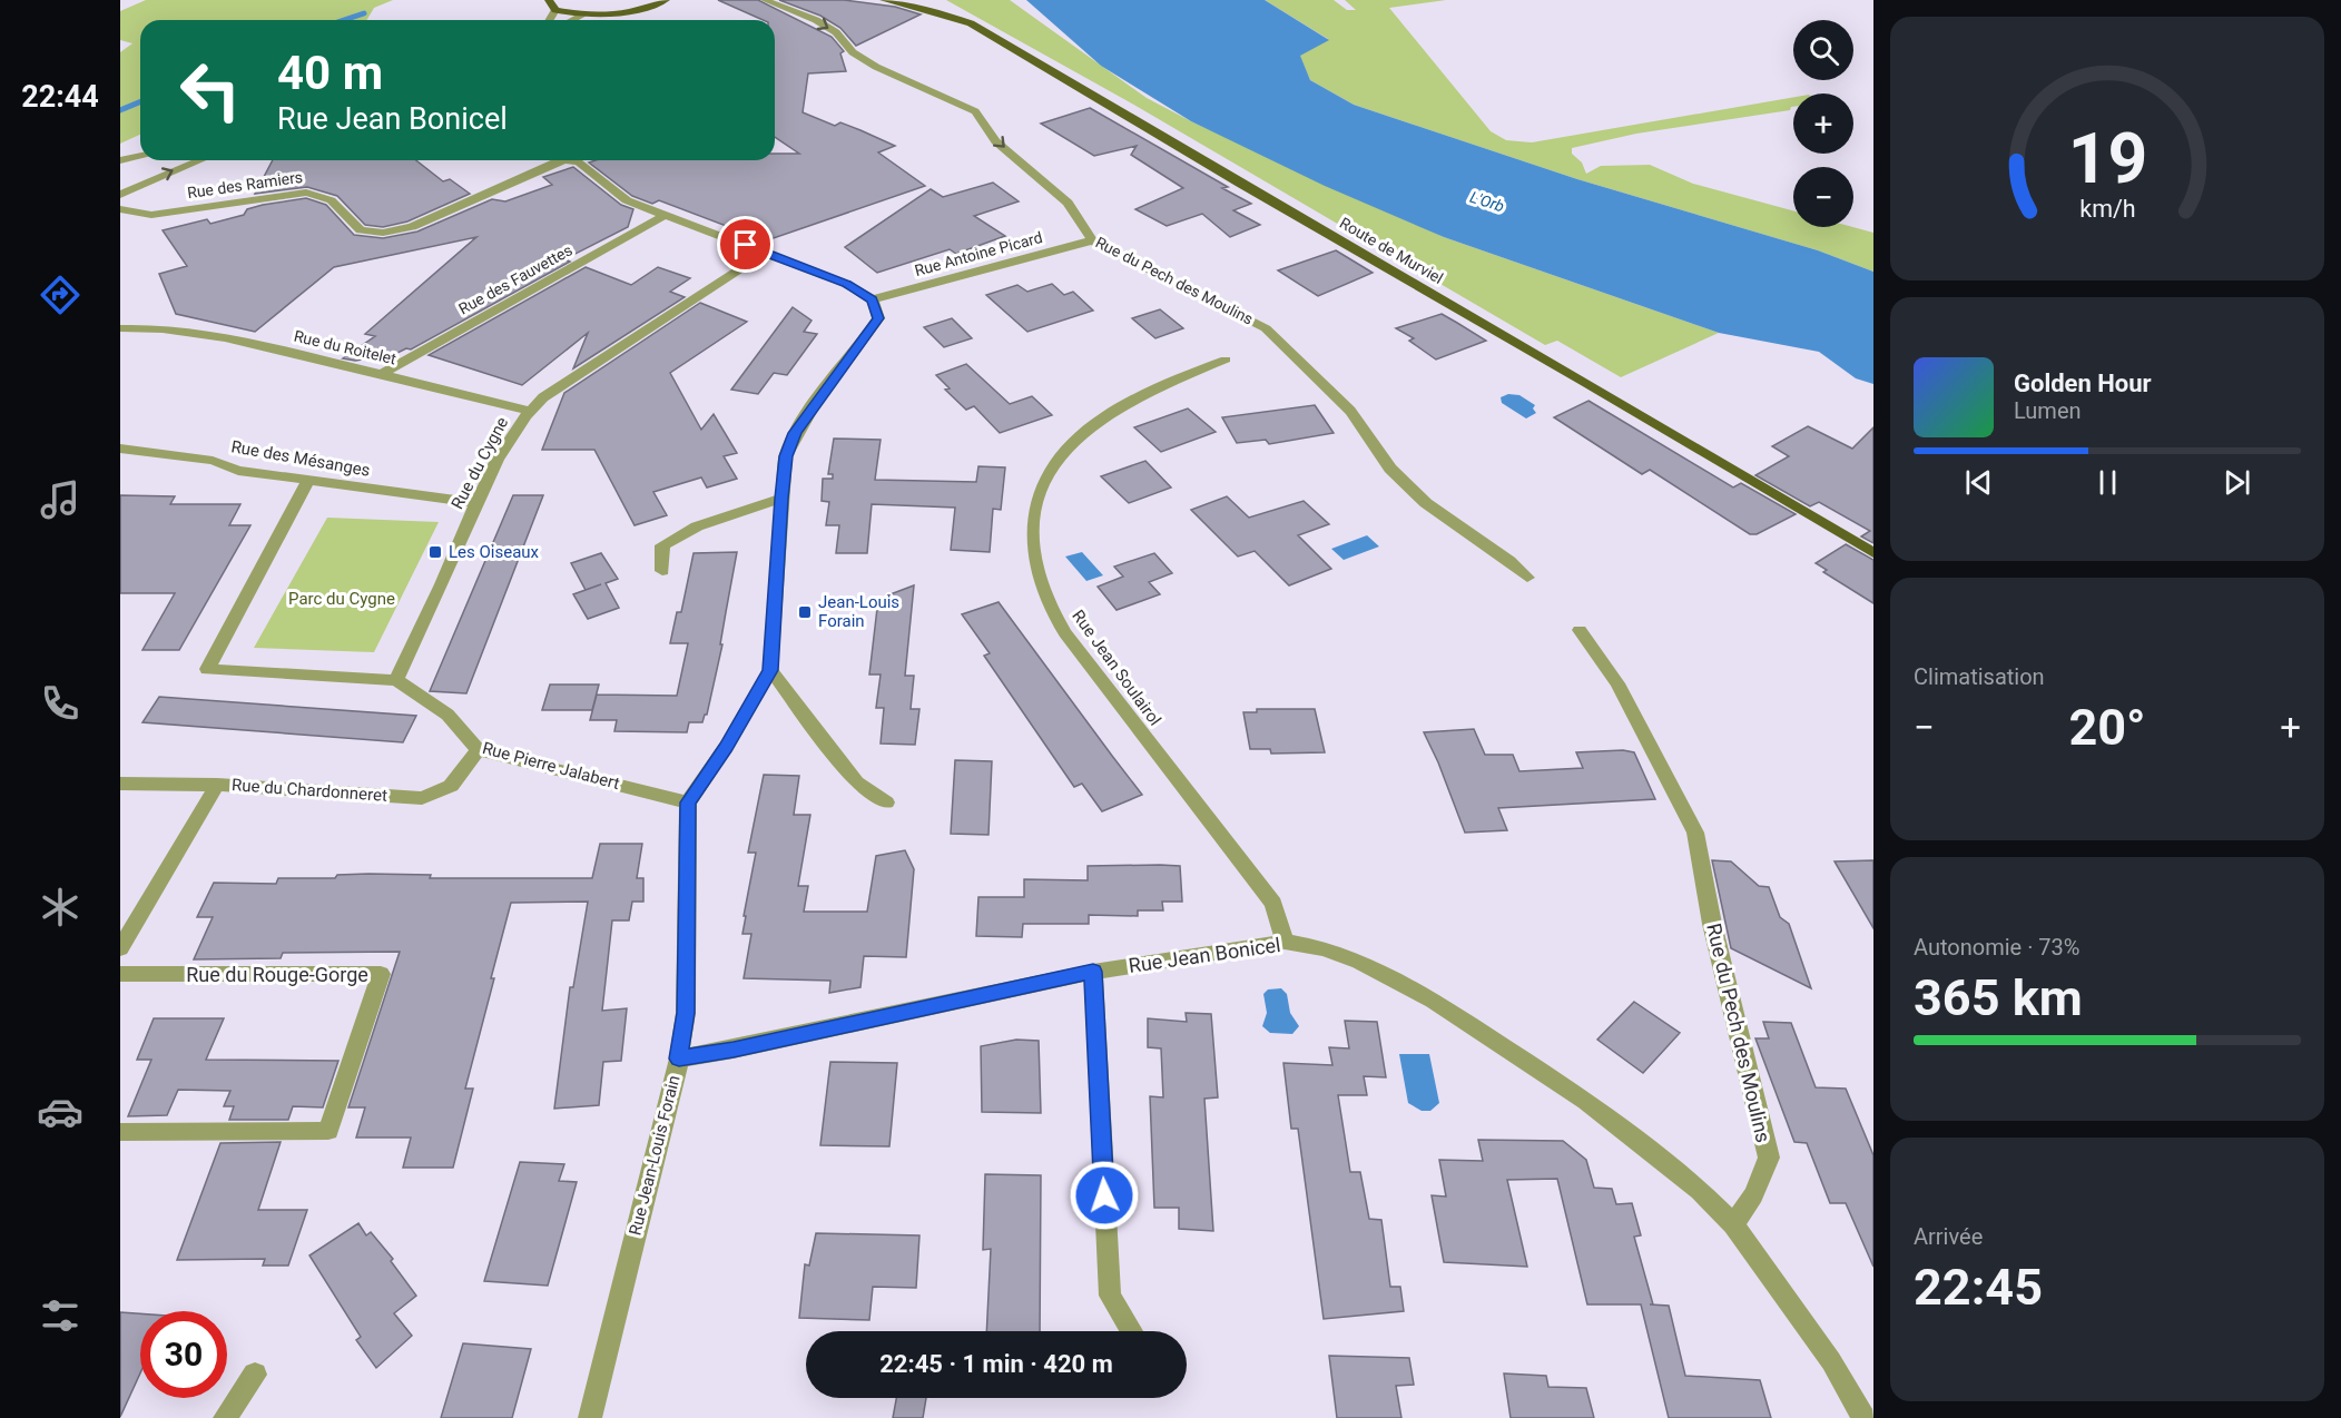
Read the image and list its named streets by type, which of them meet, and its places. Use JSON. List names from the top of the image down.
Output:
{
  "streets": {
    "main road": ["Route de Murviel"],
    "street": [
      "Rue des Ramiers",
      "Rue Antoine Picard",
      "Rue des Fauvettes",
      "Rue du Pech des Moulins",
      "Rue du Roitelet",
      "Rue des Mésanges",
      "Rue du Cygne",
      "Rue Jean Soulairol",
      "Rue Pierre Jalabert",
      "Rue du Chardonneret",
      "Rue Jean Bonicel",
      "Rue du Rouge-Gorge",
      "Rue Jean-Louis Forain"
    ]
  },
  "crossings": [
    ["Rue des Ramiers", "Rue Antoine Picard"],
    ["Rue des Ramiers", "Rue des Fauvettes"],
    ["Rue des Ramiers", "Rue du Cygne"],
    ["Rue Antoine Picard", "Rue du Pech des Moulins"],
    ["Rue des Fauvettes", "Rue du Roitelet"],
    ["Rue du Pech des Moulins", "Rue Jean Bonicel"],
    ["Rue du Roitelet", "Rue du Cygne"],
    ["Rue des Mésanges", "Rue du Cygne"],
    ["Rue du Cygne", "Rue Pierre Jalabert"],
    ["Rue Jean Soulairol", "Rue Jean Bonicel"],
    ["Rue Pierre Jalabert", "Rue du Chardonneret"],
    ["Rue Pierre Jalabert", "Rue Jean-Louis Forain"],
    ["Rue Jean Bonicel", "Rue Jean-Louis Forain"]
  ],
  "water": ["L'Orb"],
  "parks": ["Parc du Cygne"],
  "places": {
    "transit": ["Les Oiseaux", "Jean-Louis Forain"]
  },
  "page": {
    "tabs": "22:44",
    "map_buttons": ["+", "−"],
    "turn": ["40 m", "Rue Jean Bonicel"],
    "song": ["Golden Hour", "Lumen"],
    "tile": [
      "Climatisation",
      ["Autonomie · 73%", "365 km"],
      ["Arrivée", "22:45"]
    ],
    "heat": ["−", "20°", "+"],
    "limit": "30",
    "trip": "22:45 · 1 min · 420 m",
    "gauge": ["19", "km/h"]
  }
}
